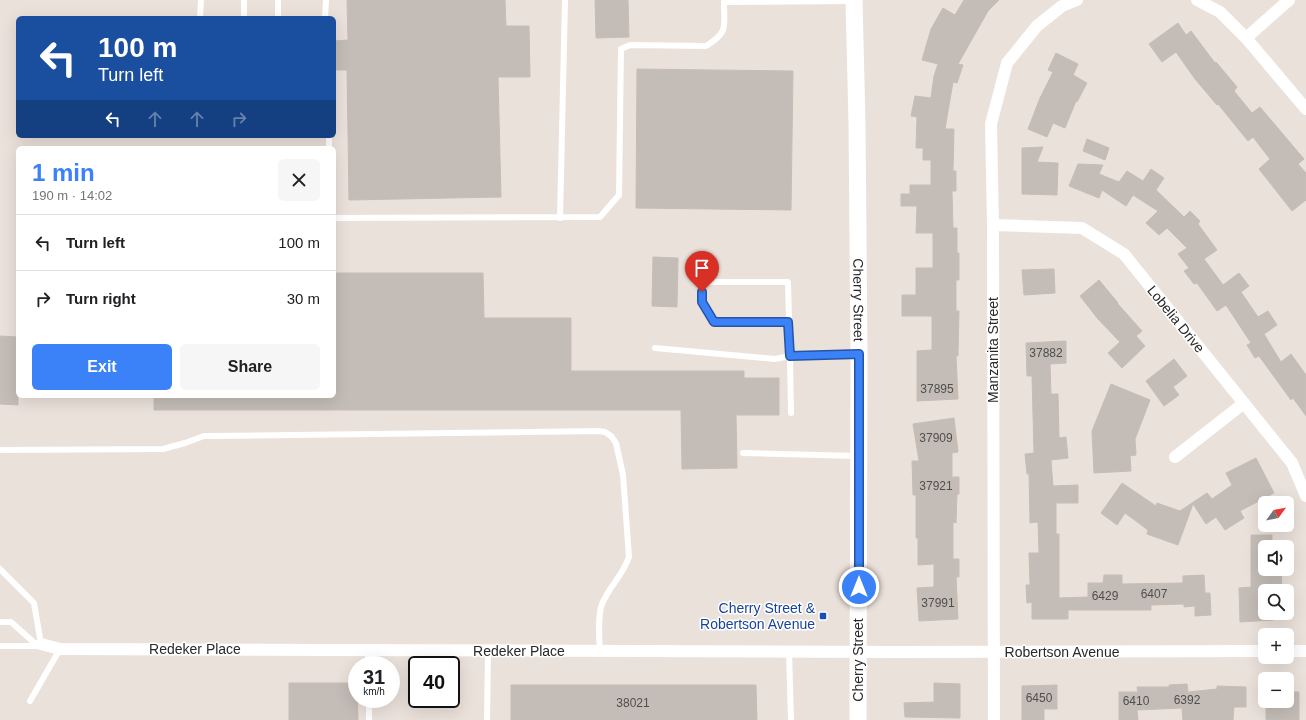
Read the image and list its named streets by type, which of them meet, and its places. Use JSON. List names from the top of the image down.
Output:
{
  "streets": {
    "street": [
      "Cherry Street",
      "Lobelia Drive",
      "Manzanita Street",
      "Redeker Place",
      "Robertson Avenue"
    ]
  },
  "crossings": [
    ["Cherry Street", "Redeker Place"],
    ["Cherry Street", "Robertson Avenue"],
    ["Lobelia Drive", "Manzanita Street"],
    ["Manzanita Street", "Robertson Avenue"],
    ["Redeker Place", "Robertson Avenue"]
  ],
  "places": {
    "transit": ["Cherry Street & Robertson Avenue"]
  },
  "house_numbers": [
    "37882",
    "37895",
    "37909",
    "37921",
    "6407",
    "6429",
    "37991",
    "6450",
    "6392",
    "6410",
    "38021"
  ],
  "north": "top right",
  "page": {
    "turn": ["100 m", "Turn left"],
    "heading": ["1 min", "190 m · 14:02"],
    "list": [
      {
        "name": "Turn left",
        "value": "100 m"
      },
      {
        "name": "Turn right",
        "value": "30 m"
      }
    ],
    "buttons": ["Exit", "Share"],
    "map_buttons": ["+", "−"],
    "speed": "31 km/h",
    "limit": "40"
  }
}
